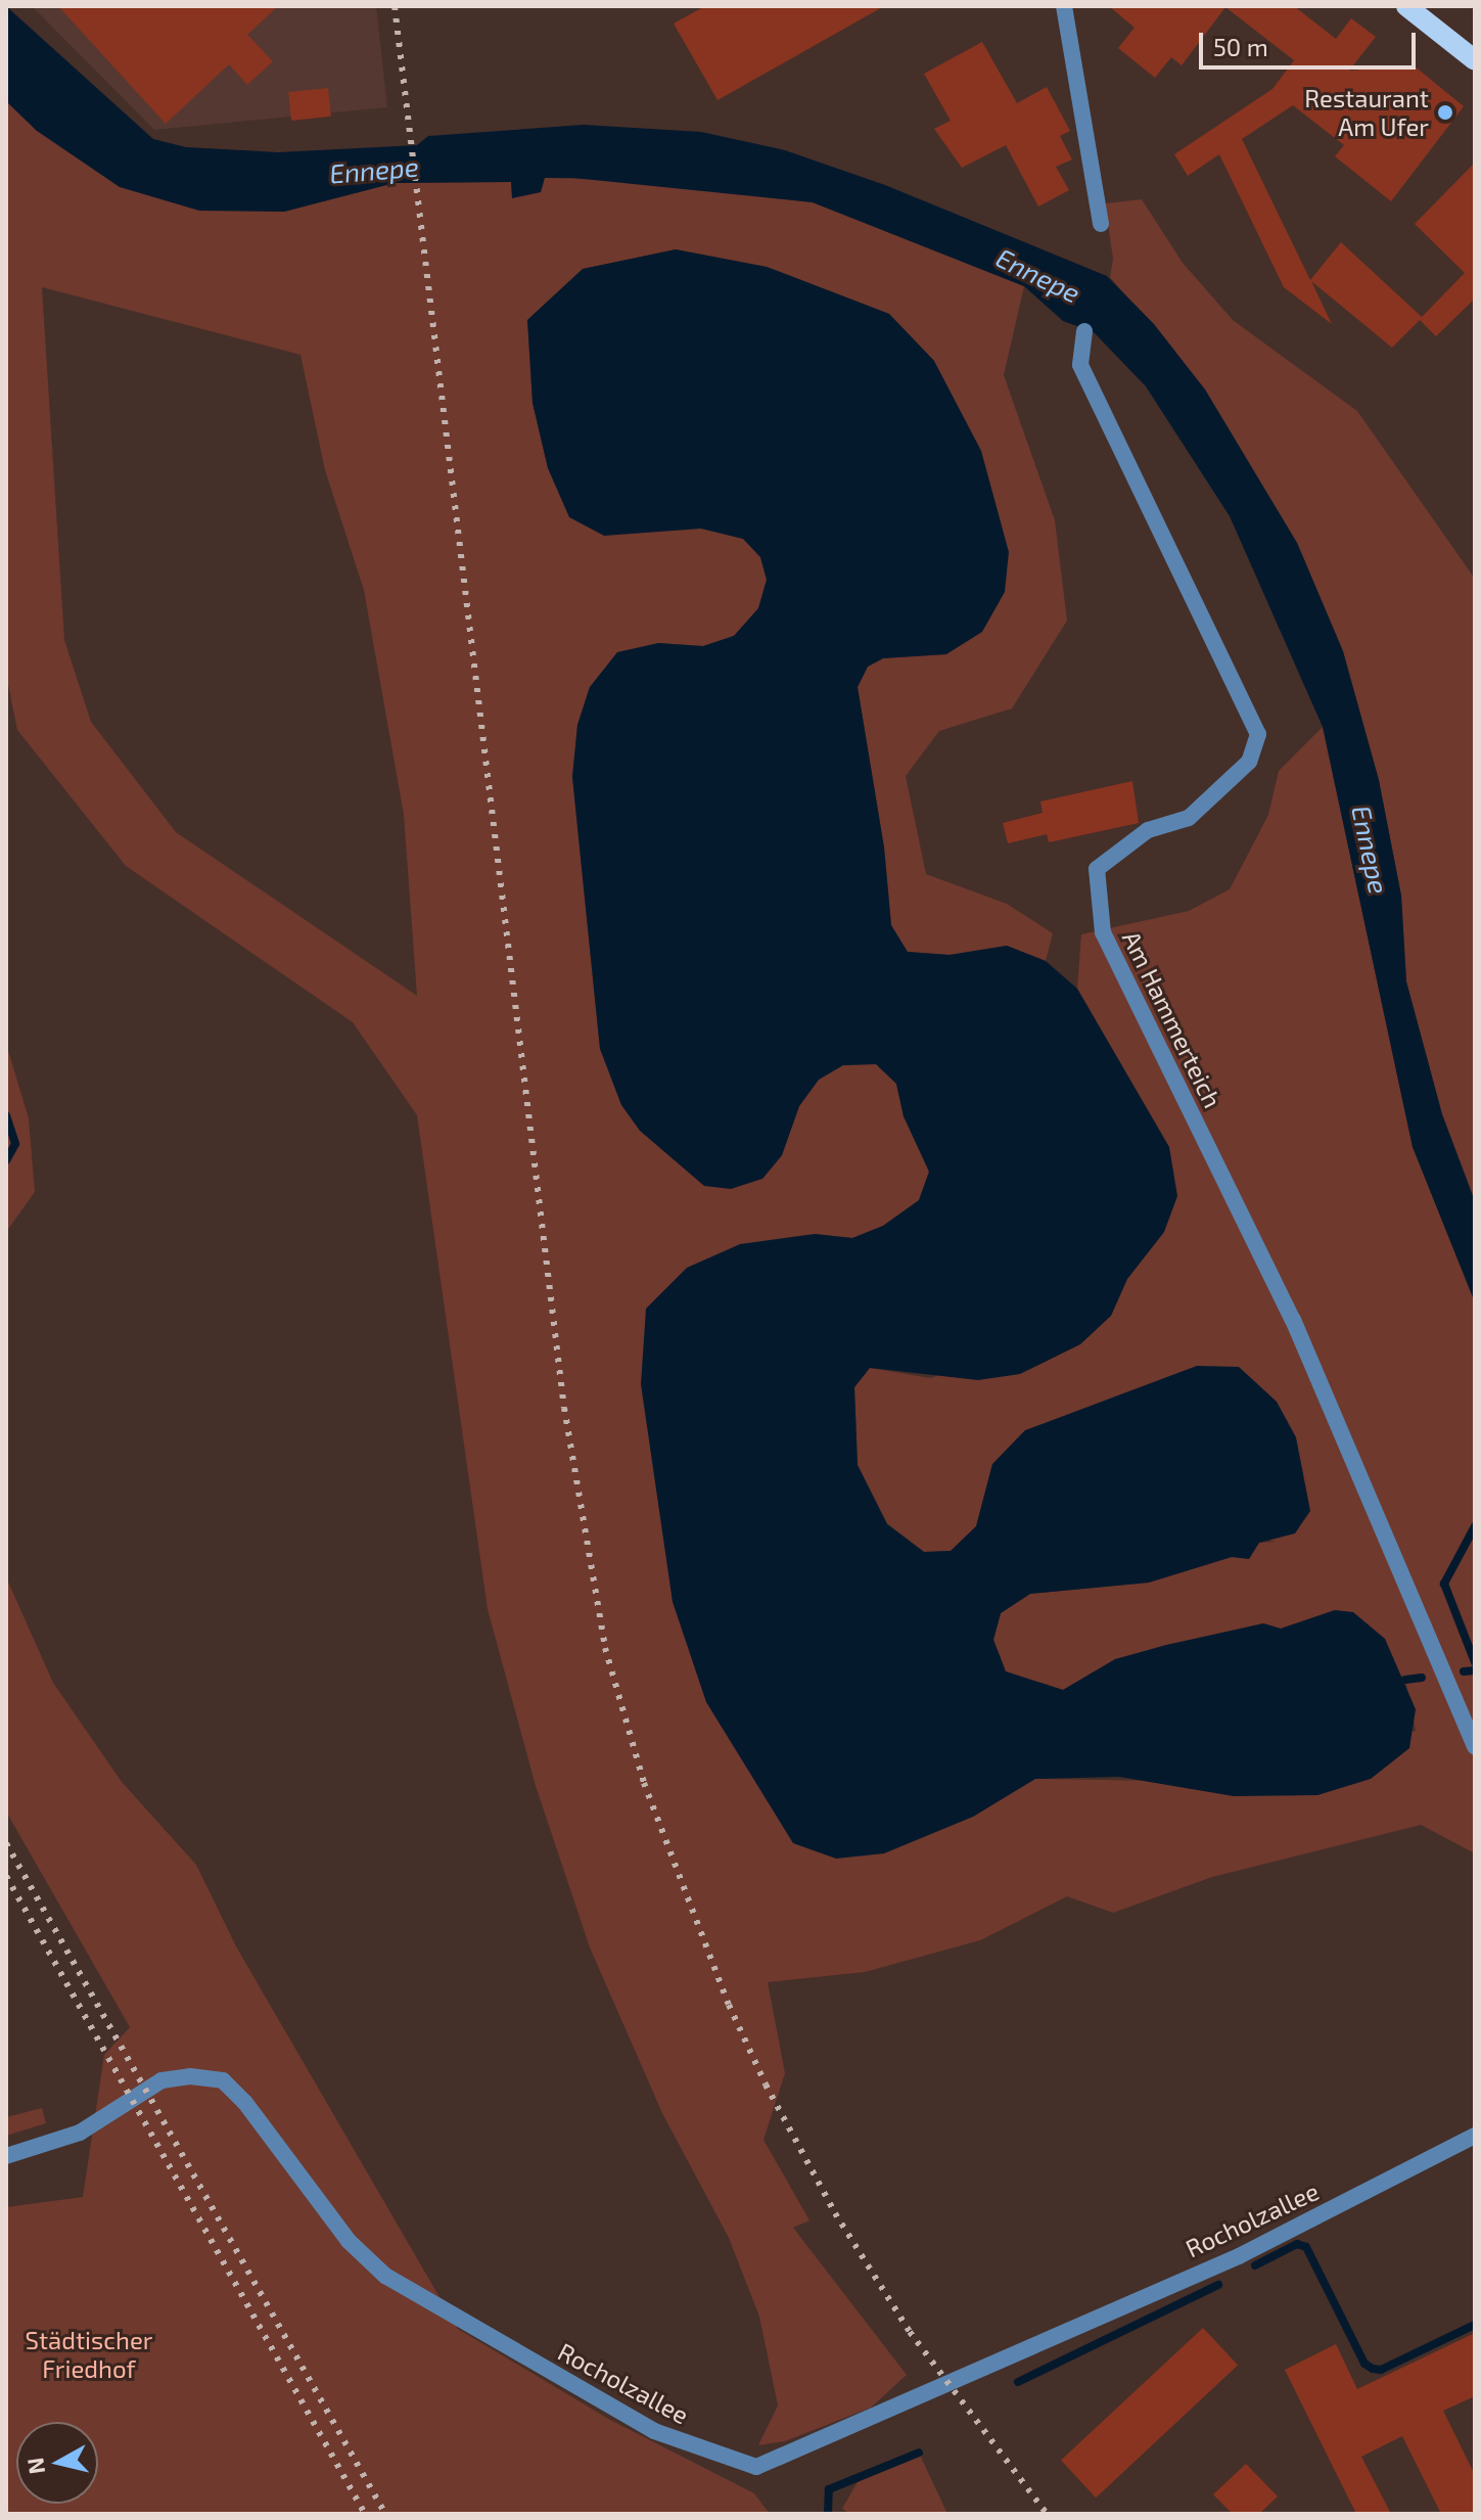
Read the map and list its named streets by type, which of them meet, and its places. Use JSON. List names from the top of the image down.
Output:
{
  "streets": {
    "street": ["Am Hammerteich", "Rocholzallee"]
  },
  "water": ["Ennepe"],
  "parks": ["Städtischer Friedhof"],
  "places": ["Restaurant Am Ufer"],
  "scale_bar": "50 m",
  "north": "left"
}
